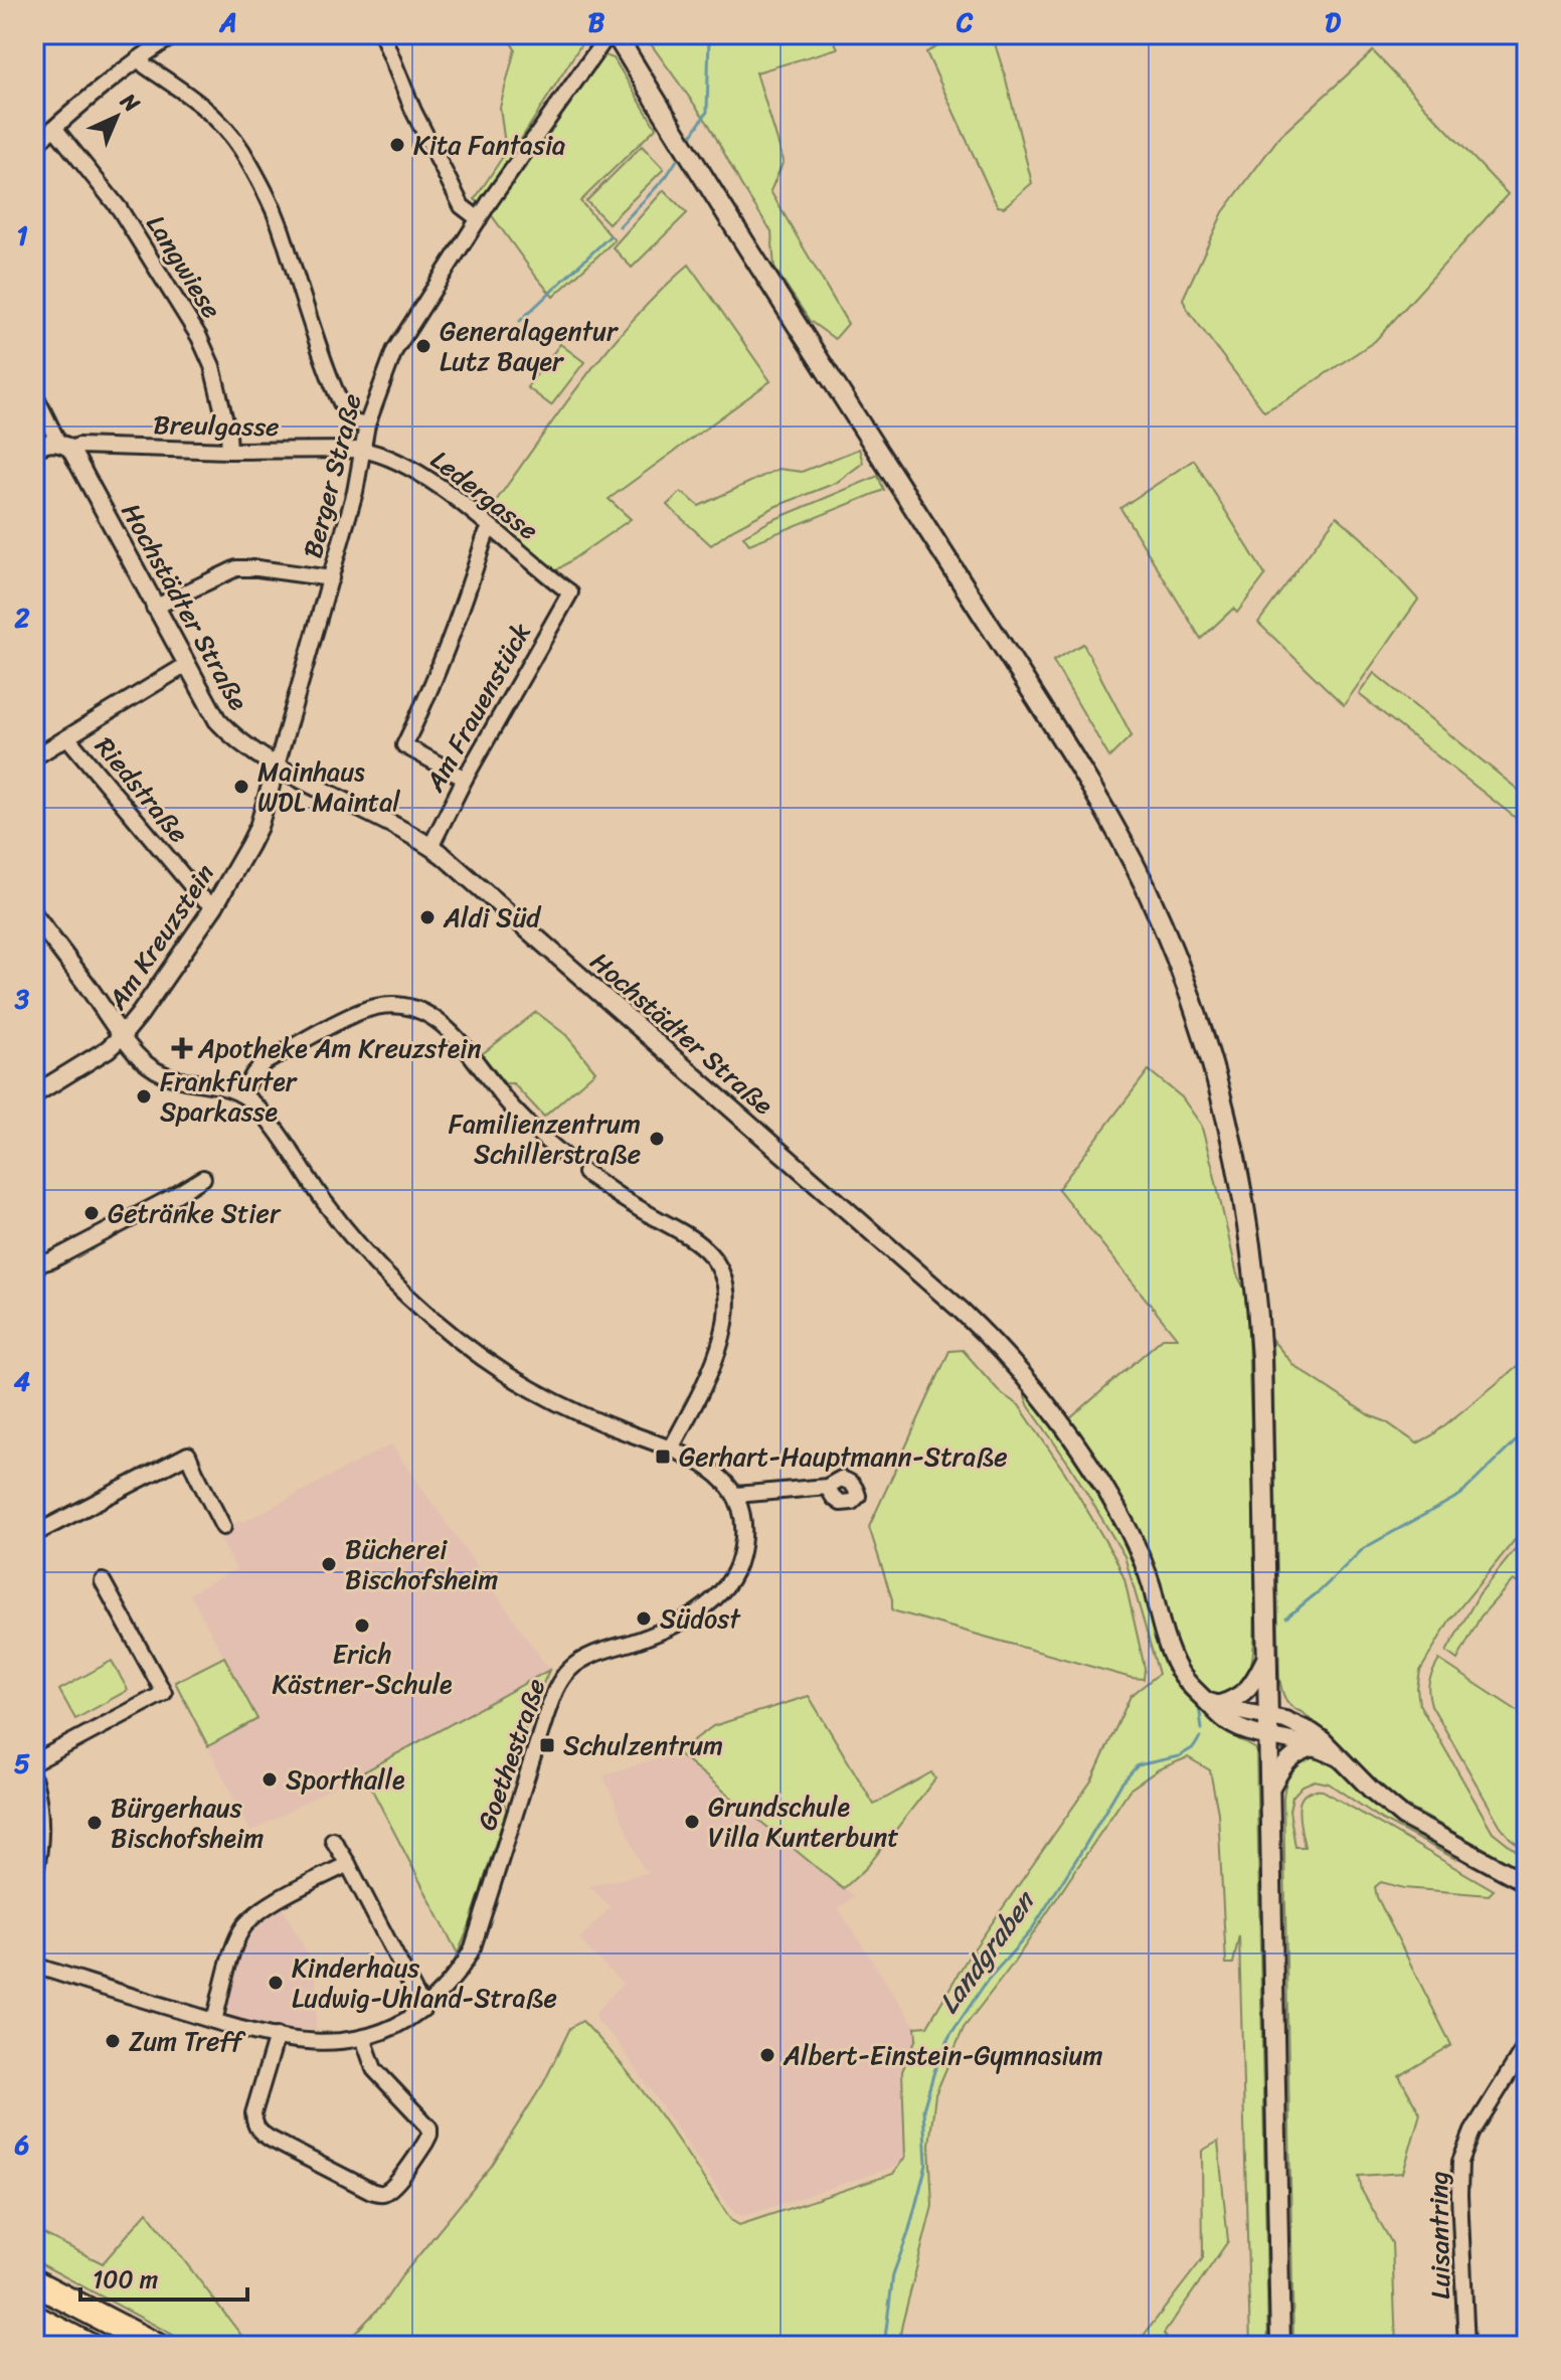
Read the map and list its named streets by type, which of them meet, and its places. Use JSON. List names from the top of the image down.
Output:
{
  "streets": {
    "street": [
      "Langwiese",
      "Breulgasse",
      "Berger Straße",
      "Ledergasse",
      "Hochstädter Straße",
      "Am Frauenstück",
      "Riedstraße",
      "Am Kreuzstein",
      "Goethestraße",
      "Luisantring"
    ]
  },
  "crossings": [
    ["Langwiese", "Breulgasse"],
    ["Breulgasse", "Berger Straße"],
    ["Breulgasse", "Ledergasse"],
    ["Breulgasse", "Hochstädter Straße"],
    ["Berger Straße", "Ledergasse"],
    ["Berger Straße", "Hochstädter Straße"],
    ["Berger Straße", "Am Kreuzstein"],
    ["Ledergasse", "Am Frauenstück"],
    ["Hochstädter Straße", "Am Frauenstück"],
    ["Hochstädter Straße", "Am Kreuzstein"],
    ["Riedstraße", "Am Kreuzstein"]
  ],
  "water": ["Landgraben"],
  "places": {
    "other": [
      "Kita Fantasia",
      "Generalagentur Lutz Bayer",
      "Mainhaus WDL Maintal",
      "Aldi Süd",
      "Frankfurter Sparkasse",
      "Familienzentrum Schillerstraße",
      "Getränke Stier",
      "Bücherei Bischofsheim",
      "Südost",
      "Erich Kästner-Schule",
      "Sporthalle",
      "Grundschule Villa Kunterbunt",
      "Bürgerhaus Bischofsheim",
      "Kinderhaus Ludwig-Uhland-Straße",
      "Zum Treff",
      "Albert-Einstein-Gymnasium"
    ],
    "health": ["Apotheke Am Kreuzstein"],
    "transit": ["Gerhart-Hauptmann-Straße", "Schulzentrum"]
  },
  "scale_bar": "100 m",
  "north": "top right",
  "grid": {
    "columns": [
      "A",
      "B",
      "C",
      "D"
    ],
    "rows": [
      "1",
      "2",
      "3",
      "4",
      "5",
      "6"
    ]
  }
}
